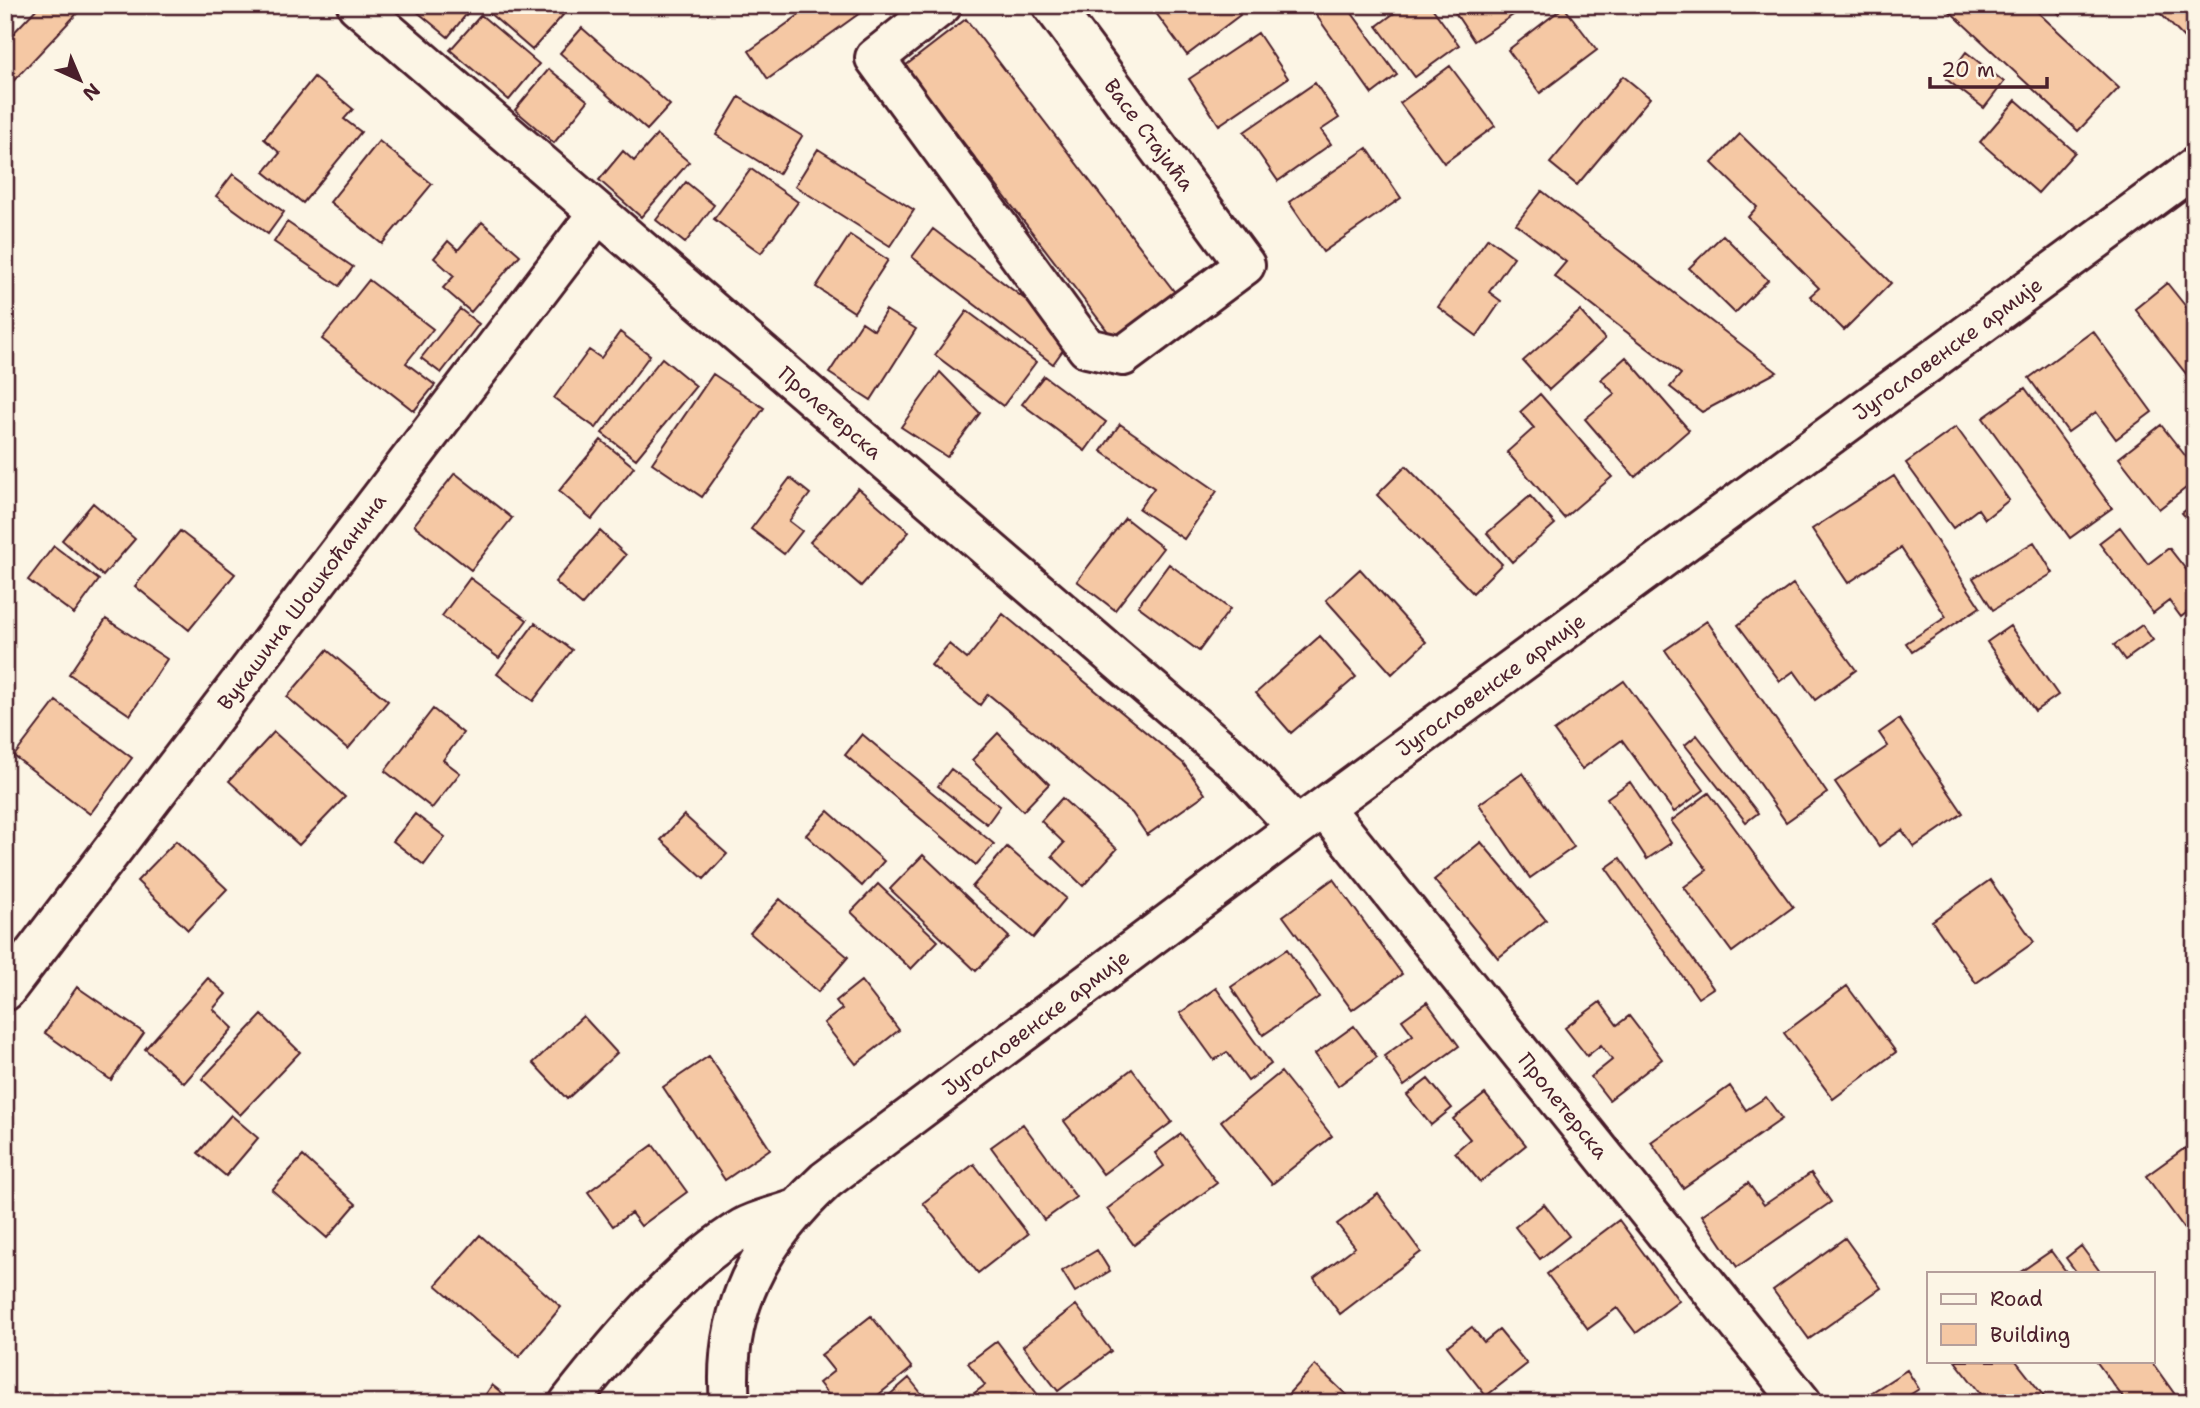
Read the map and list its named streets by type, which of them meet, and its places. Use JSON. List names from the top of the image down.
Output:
{
  "streets": {
    "street": [
      "Васе Стајића",
      "Југословенске армије",
      "Пролетерска",
      "Вукашина Шошкоћанина"
    ]
  },
  "crossings": [
    ["Југословенске армије", "Пролетерска"],
    ["Пролетерска", "Вукашина Шошкоћанина"]
  ],
  "legend": ["Road", "Building"],
  "scale_bar": "20 m",
  "north": "bottom right"
}
